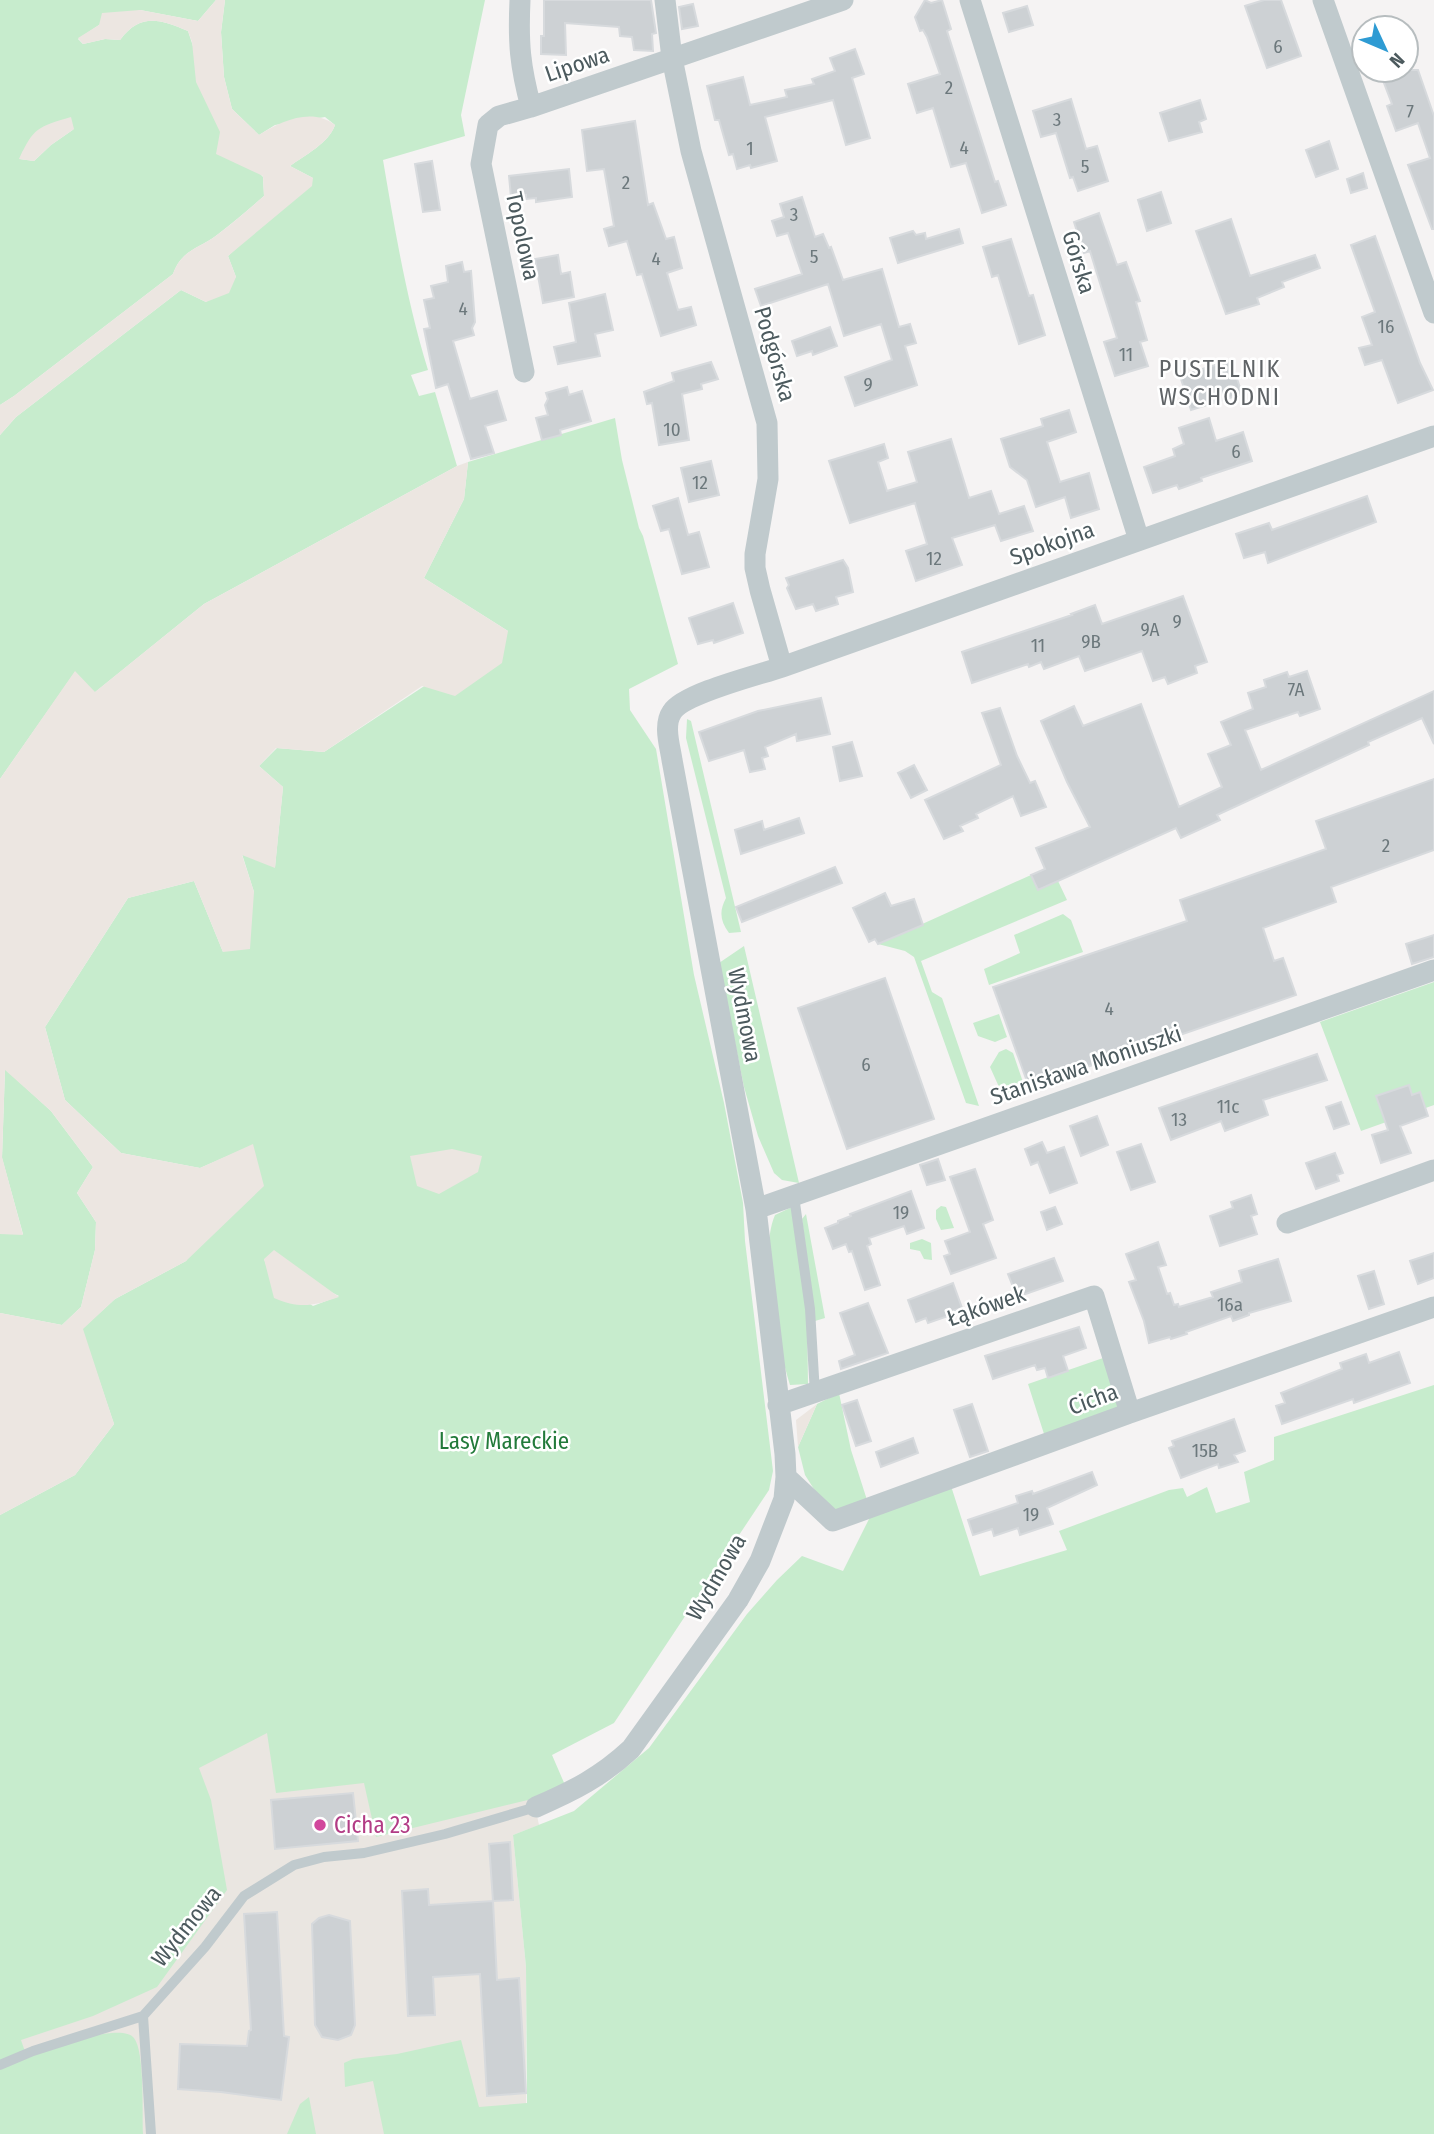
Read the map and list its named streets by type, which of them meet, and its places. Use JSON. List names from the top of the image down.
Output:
{
  "streets": {
    "street": [
      "Lipowa",
      "Topolowa",
      "Górska",
      "Podgórska",
      "Spokojna",
      "Wydmowa",
      "Stanisława Moniuszki",
      "Łąkówek",
      "Cicha"
    ]
  },
  "crossings": [
    ["Lipowa", "Topolowa"],
    ["Lipowa", "Podgórska"],
    ["Górska", "Spokojna"],
    ["Podgórska", "Spokojna"],
    ["Spokojna", "Wydmowa"],
    ["Wydmowa", "Stanisława Moniuszki"],
    ["Wydmowa", "Łąkówek"],
    ["Wydmowa", "Cicha"],
    ["Łąkówek", "Cicha"]
  ],
  "districts": ["PUSTELNIK WSCHODNI"],
  "parks": ["Lasy Mareckie"],
  "places": ["Cicha 23"],
  "house_numbers": [
    "6",
    "2",
    "7",
    "3",
    "4",
    "1",
    "5",
    "2",
    "3",
    "5",
    "4",
    "4",
    "16",
    "11",
    "9",
    "10",
    "6",
    "12",
    "12",
    "9",
    "9A",
    "9B",
    "11",
    "7A",
    "2",
    "4",
    "6",
    "11c",
    "13",
    "19",
    "16a",
    "15B",
    "19"
  ],
  "north": "bottom right"
}
